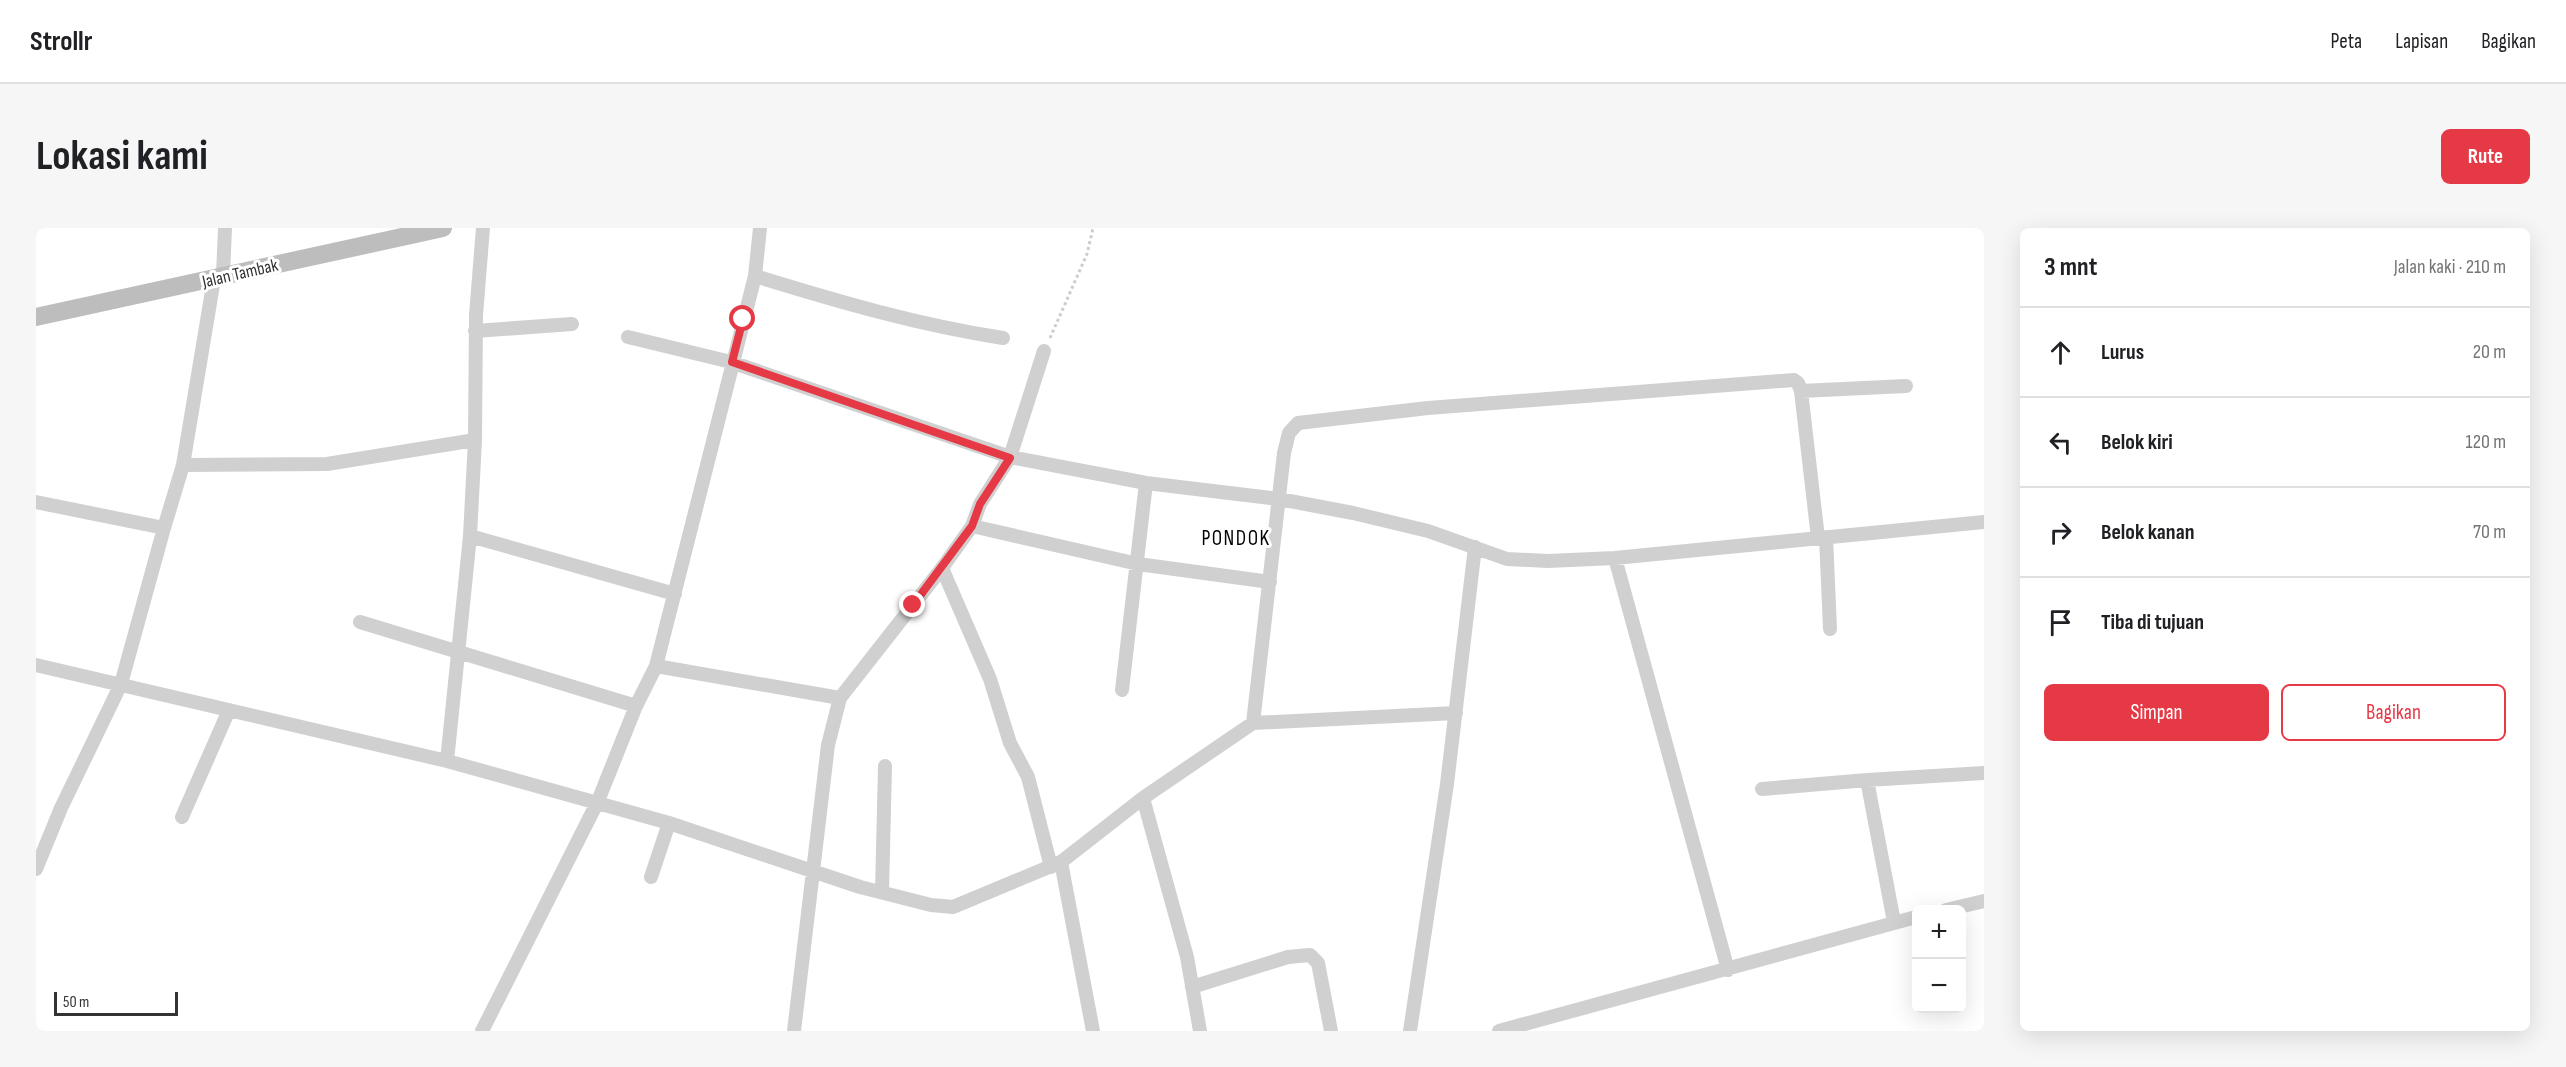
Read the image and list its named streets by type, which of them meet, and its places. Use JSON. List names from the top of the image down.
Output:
{
  "streets": {
    "street": ["Jalan Tambak"]
  },
  "districts": ["PONDOK"],
  "scale_bar": "50 m",
  "page": {
    "header": "Strollr",
    "nav": ["Peta", "Lapisan", "Bagikan"],
    "buttons": [
      "Rute",
      ["Simpan", "Bagikan"]
    ],
    "title": "Lokasi kami",
    "heading": ["3 mnt", "Jalan kaki · 210 m"],
    "list": [
      ["Lurus", "20 m"],
      ["Belok kiri", "120 m"],
      ["Belok kanan", "70 m"],
      "Tiba di tujuan"
    ],
    "map_buttons": ["+", "−"],
    "scale": "50 m"
  }
}
